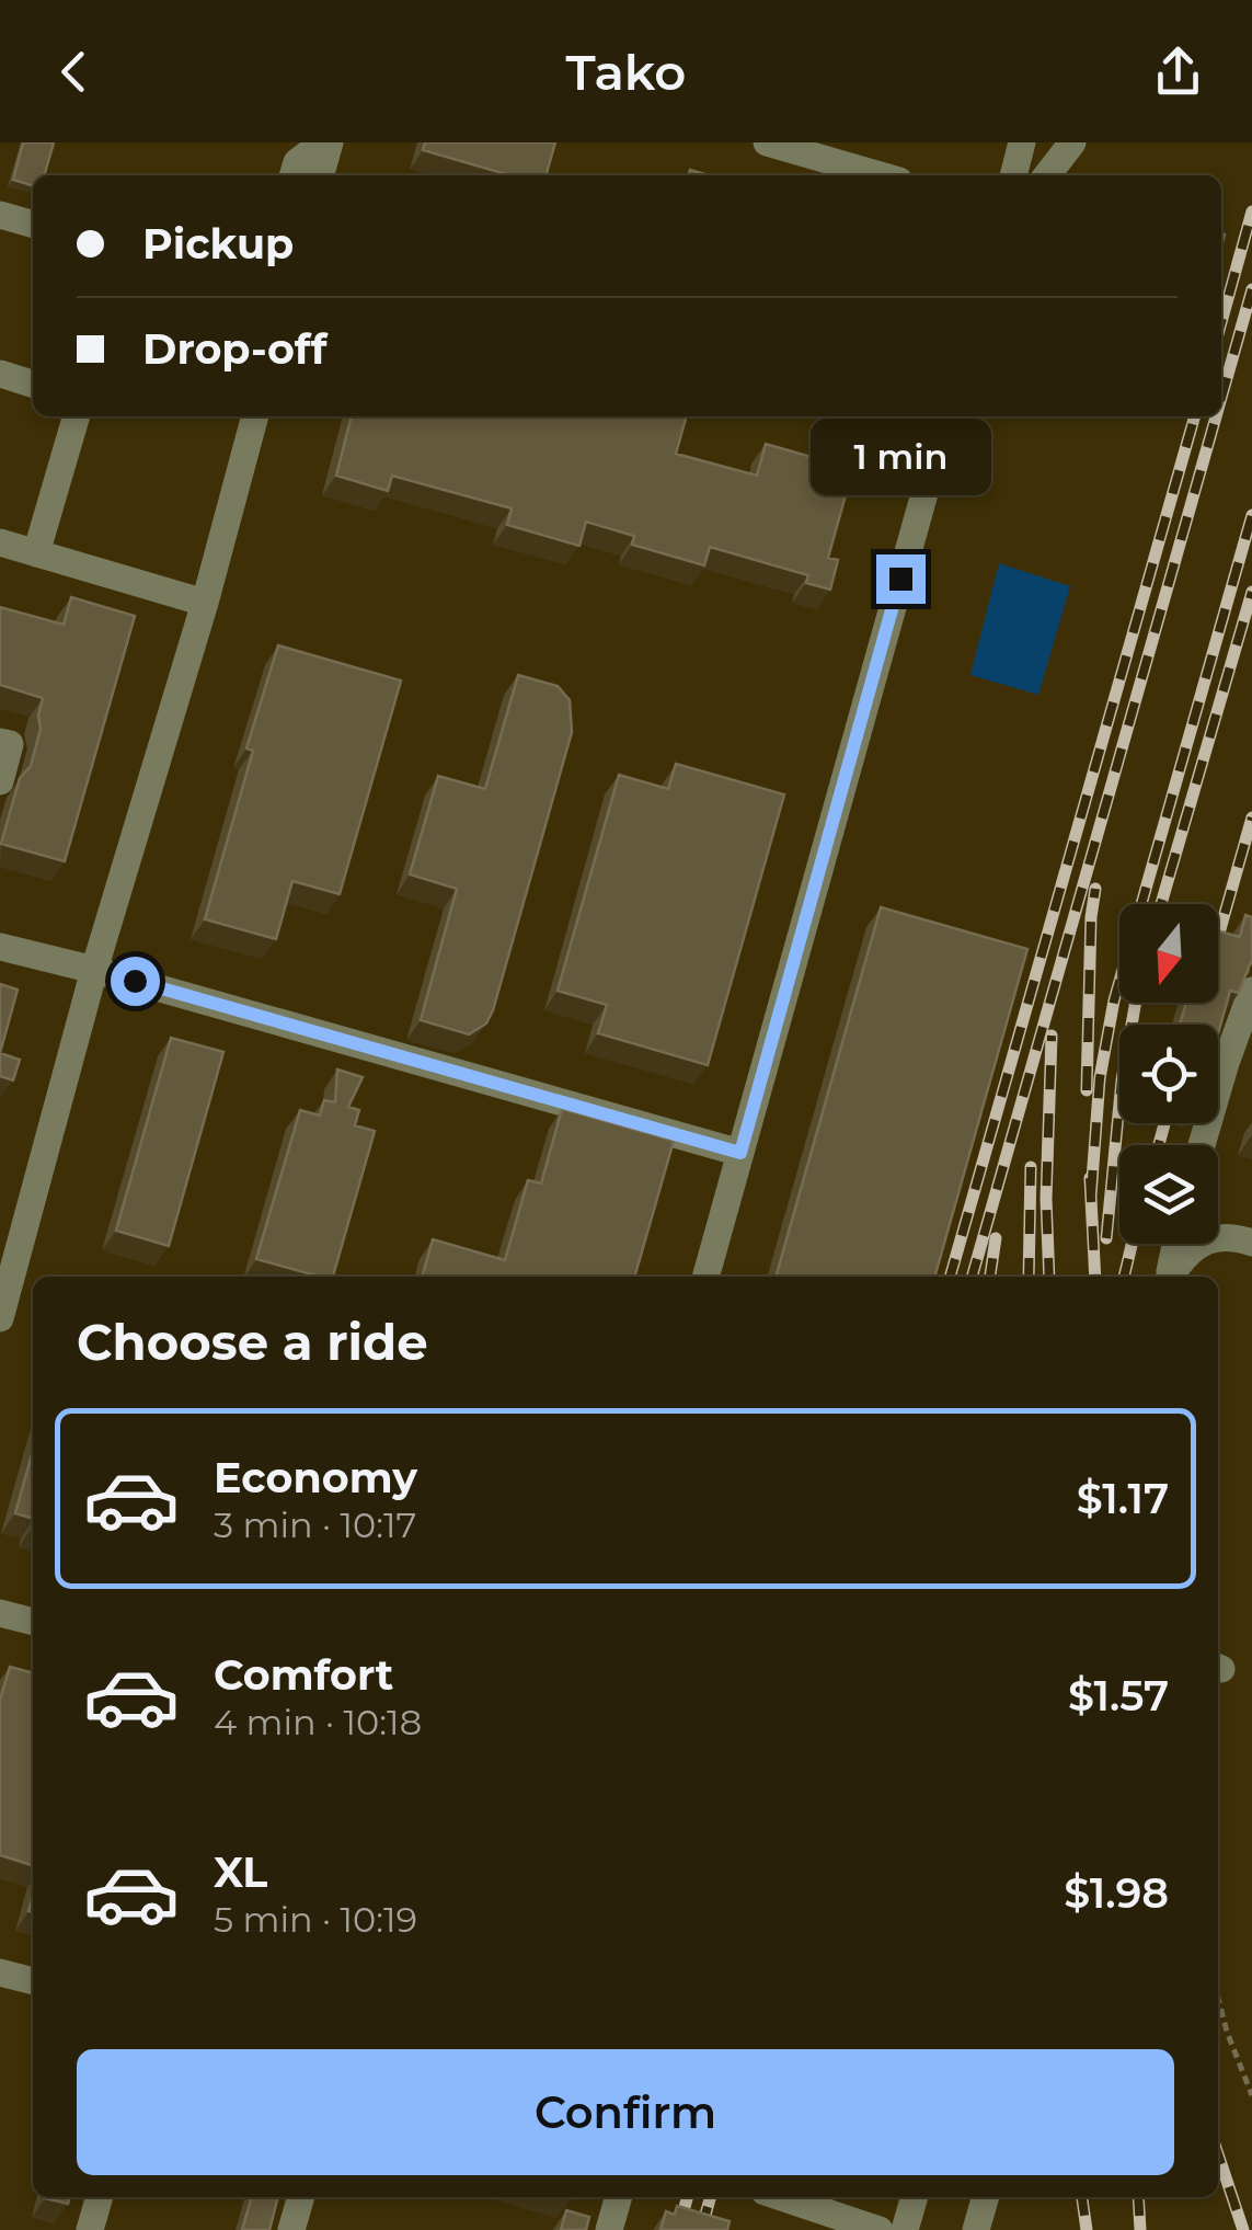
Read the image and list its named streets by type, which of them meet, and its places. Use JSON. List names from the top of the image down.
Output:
{
  "north": "bottom",
  "page": {
    "header": "Tako",
    "banner": ["Pickup", "Drop-off"],
    "bubble": "1 min",
    "heading": "Choose a ride",
    "list": [
      {
        "name": "Economy",
        "note": "3 min · 10:17",
        "value": "$1.17"
      },
      {
        "name": "Comfort",
        "note": "4 min · 10:18",
        "value": "$1.57"
      },
      {
        "name": "XL",
        "note": "5 min · 10:19",
        "value": "$1.98"
      }
    ],
    "buttons": "Confirm"
  }
}
